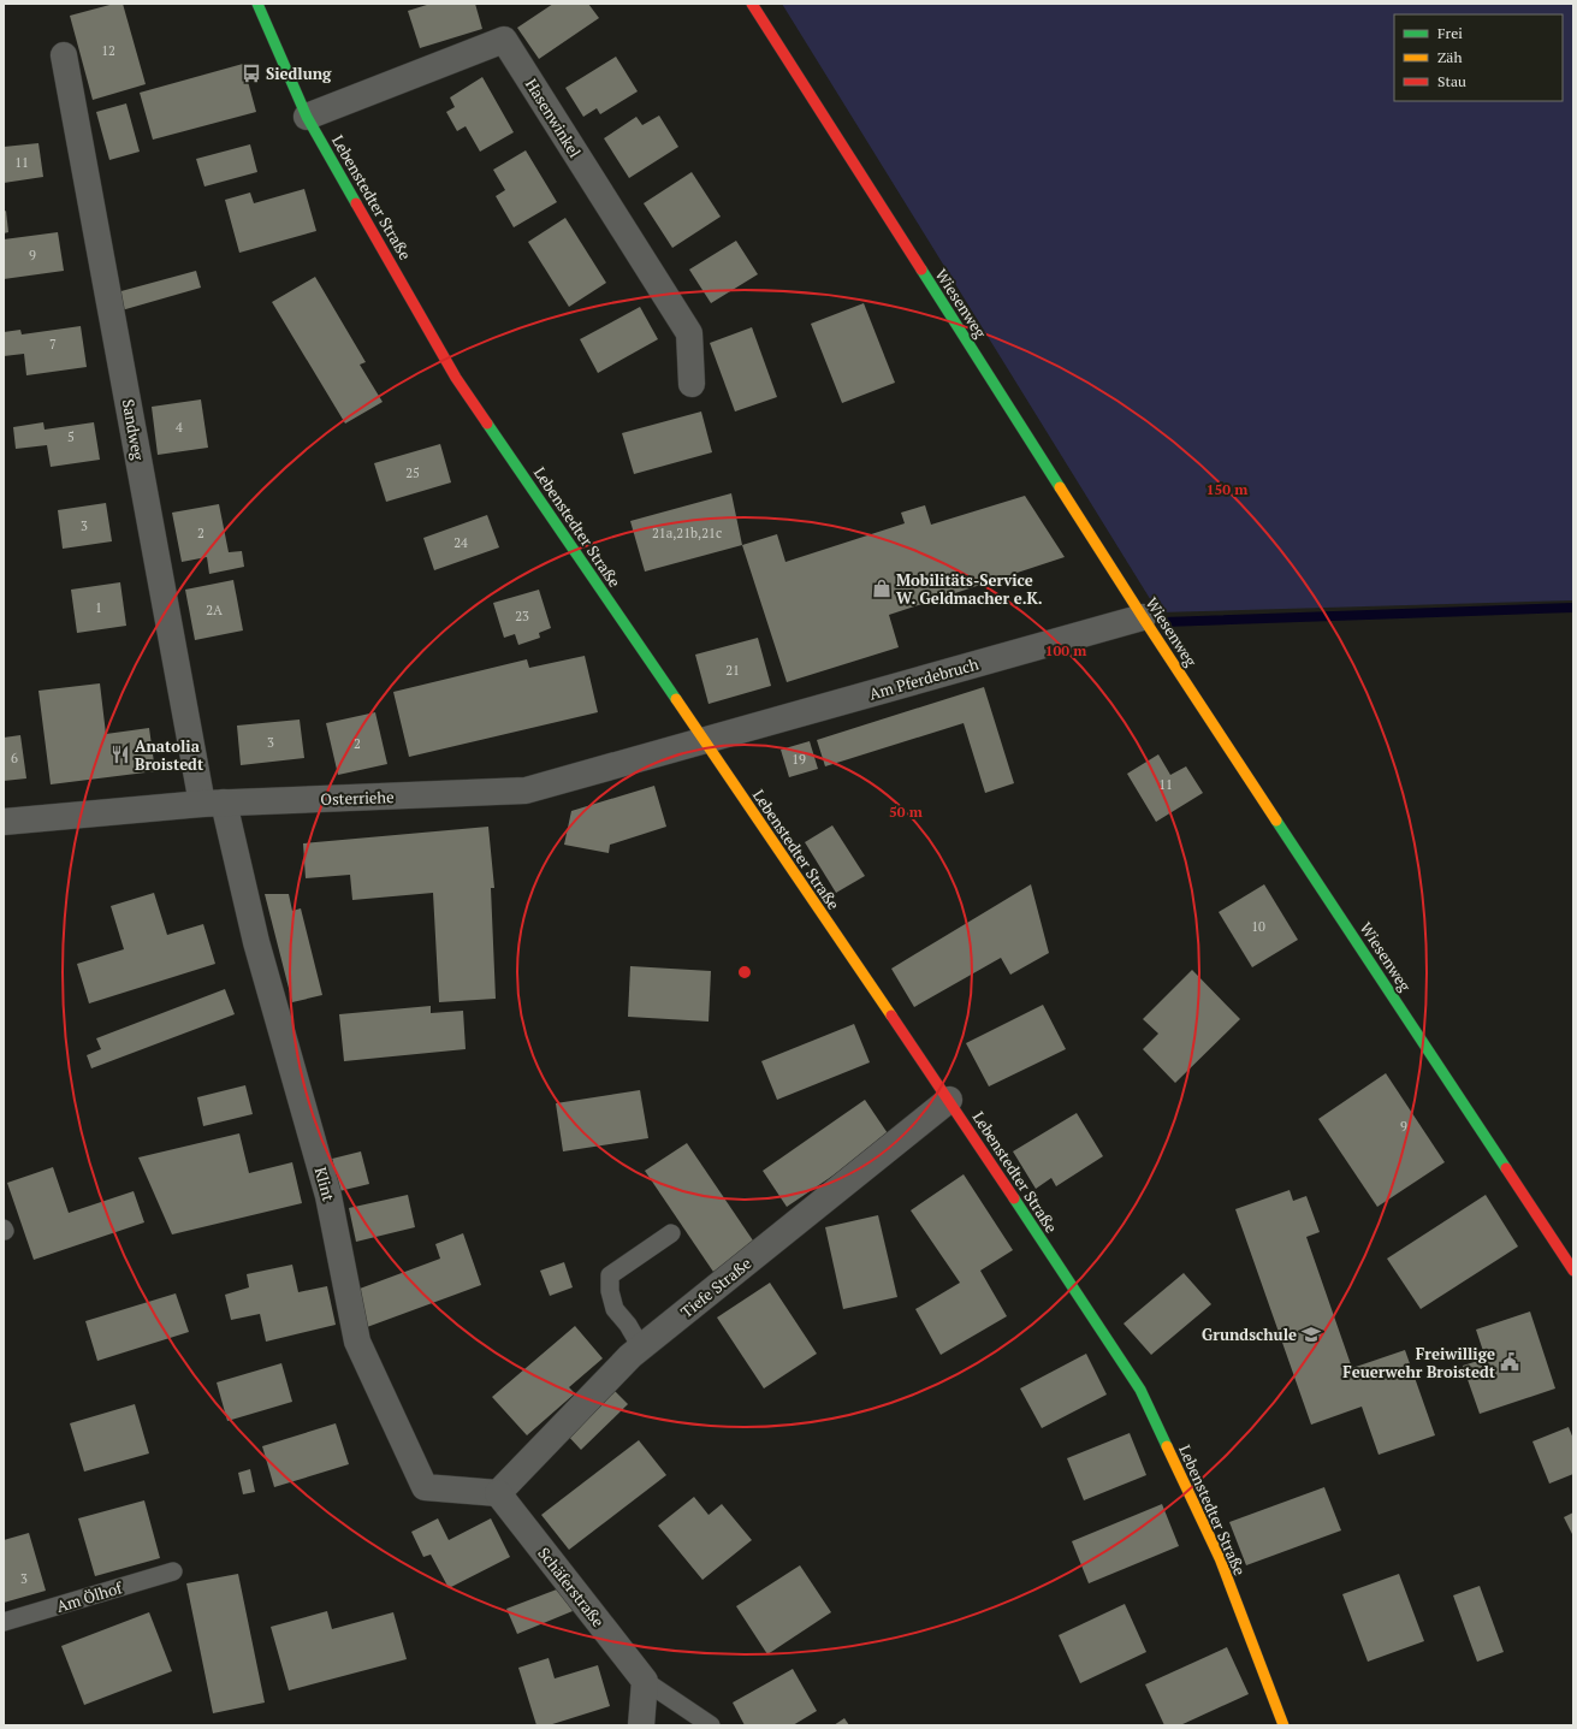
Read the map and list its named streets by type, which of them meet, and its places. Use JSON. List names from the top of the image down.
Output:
{
  "streets": {
    "street": [
      "Hasenwinkel",
      "Lebenstedter Straße",
      "Wiesenweg",
      "Sandweg",
      "Am Pferdebruch",
      "Osterriehe",
      "Klint",
      "Tiefe Straße",
      "Schäferstraße"
    ],
    "lane": ["Am Ölhof"]
  },
  "crossings": [
    ["Hasenwinkel", "Lebenstedter Straße"],
    ["Lebenstedter Straße", "Am Pferdebruch"],
    ["Lebenstedter Straße", "Osterriehe"],
    ["Lebenstedter Straße", "Tiefe Straße"],
    ["Wiesenweg", "Am Pferdebruch"],
    ["Sandweg", "Osterriehe"],
    ["Sandweg", "Klint"],
    ["Am Pferdebruch", "Osterriehe"],
    ["Osterriehe", "Klint"],
    ["Klint", "Tiefe Straße"],
    ["Klint", "Schäferstraße"],
    ["Tiefe Straße", "Schäferstraße"]
  ],
  "places": {
    "bus stop": ["Siedlung"],
    "shop": ["Mobilitäts-Service W. Geldmacher e.K."],
    "restaurant": ["Anatolia Broistedt"],
    "school or university": ["Grundschule"],
    "public building": ["Freiwillige Feuerwehr Broistedt"]
  },
  "house_numbers": [
    "12",
    "11",
    "9",
    "7",
    "4",
    "5",
    "25",
    "3",
    "2",
    "21a,21b,21c",
    "24",
    "1",
    "2A",
    "23",
    "21",
    "3",
    "2",
    "6",
    "19",
    "11",
    "10",
    "9",
    "3"
  ],
  "legend": ["Frei", "Zäh", "Stau"],
  "rings": ["150 m", "100 m", "50 m"]
}
